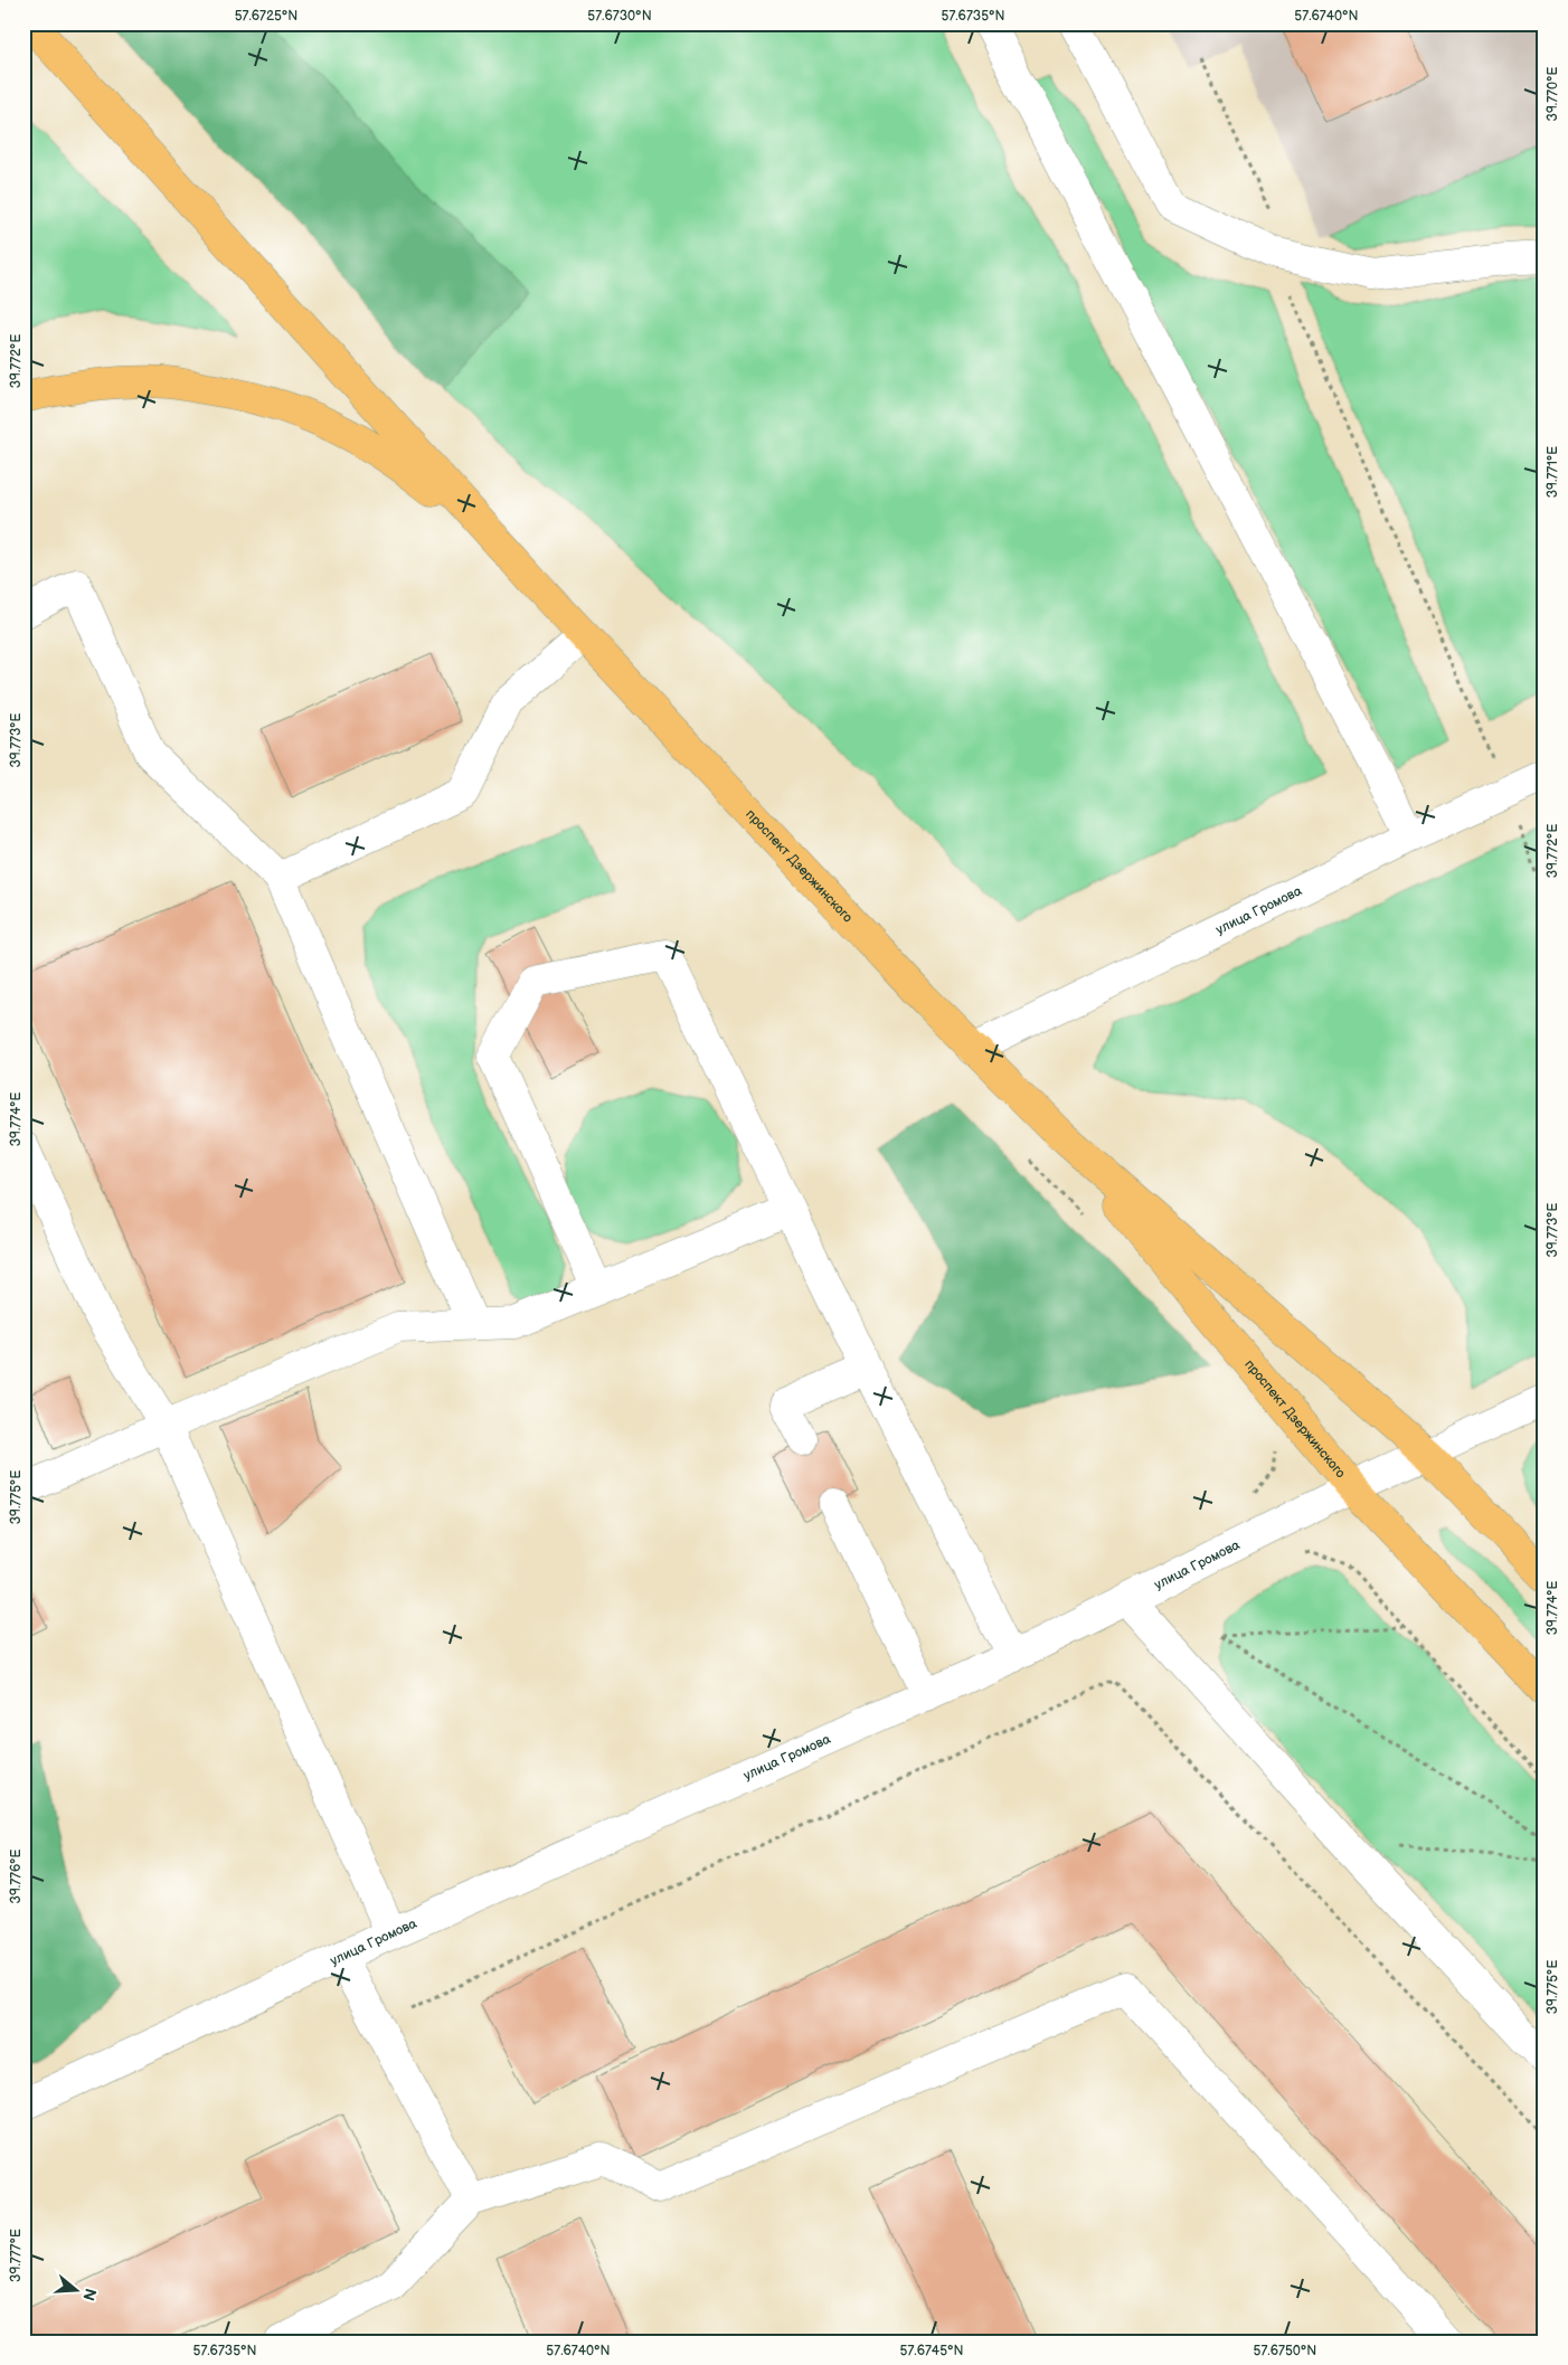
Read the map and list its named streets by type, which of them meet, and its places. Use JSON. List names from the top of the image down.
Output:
{
  "streets": {
    "main road": ["проспект Дзержинского"],
    "street": ["улица Громова"]
  },
  "crossings": [
    ["проспект Дзержинского", "улица Громова"]
  ],
  "north": "right",
  "coordinates": [
    "57.6725°N",
    "57.6730°N",
    "57.6735°N",
    "57.6740°N",
    "39.770°E",
    "39.772°E",
    "39.771°E",
    "39.773°E",
    "39.774°E",
    "39.775°E",
    "39.776°E",
    "39.777°E",
    "57.6745°N",
    "57.6750°N"
  ]
}
